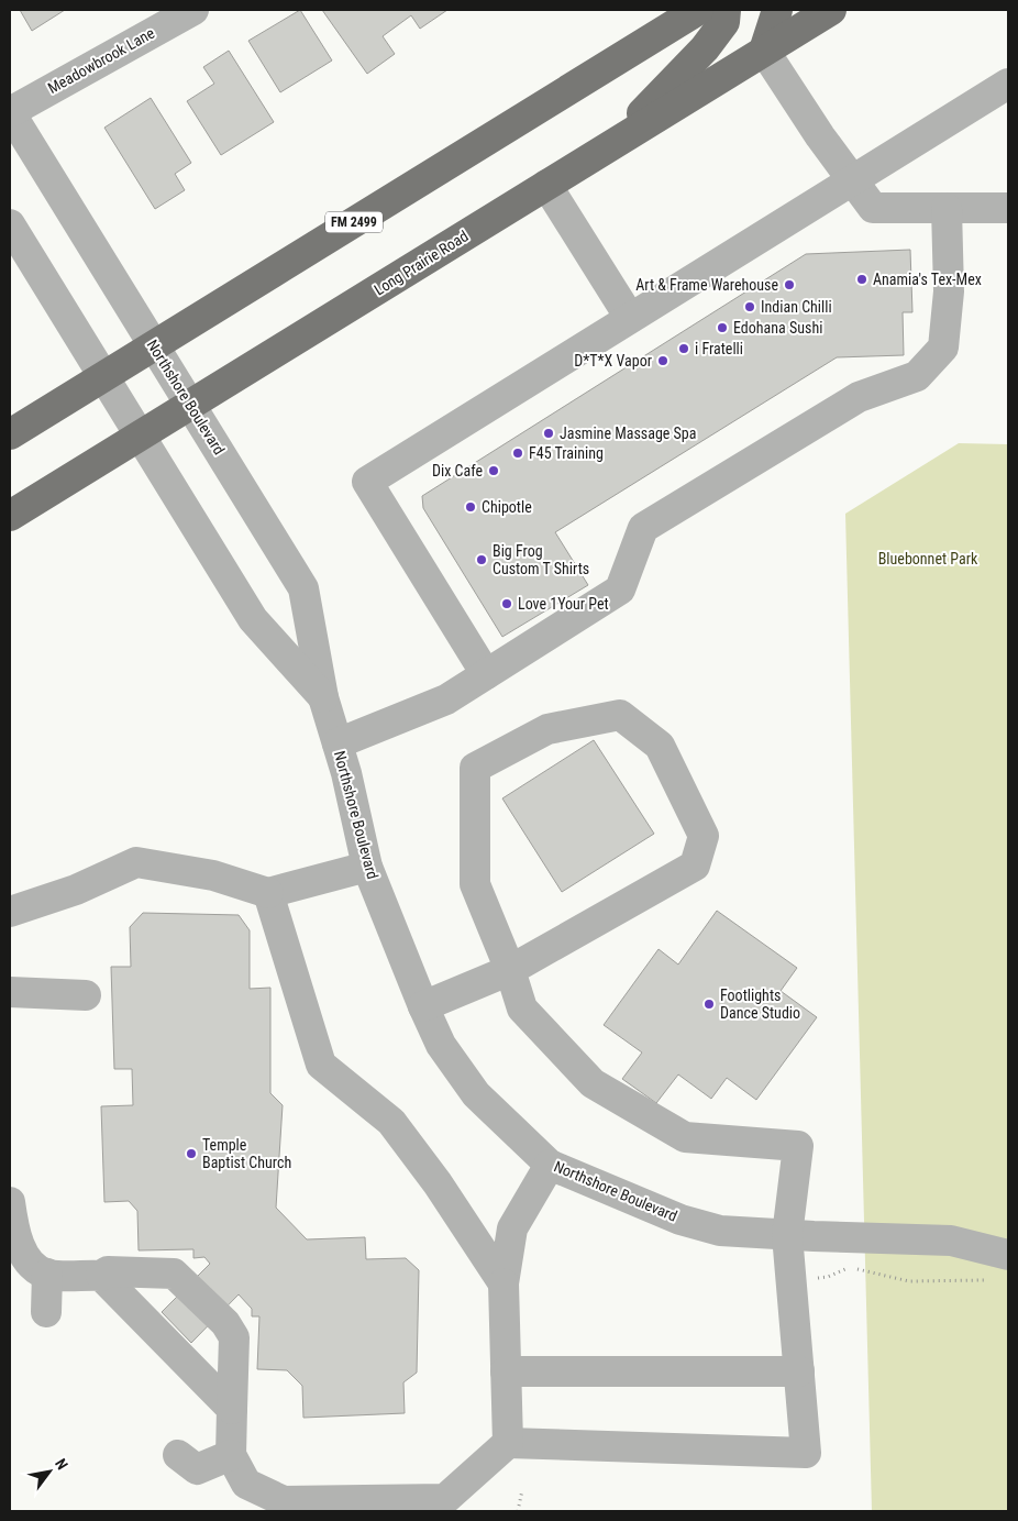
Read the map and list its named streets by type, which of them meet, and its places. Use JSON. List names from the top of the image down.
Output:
{
  "streets": {
    "main road": ["FM 2499", "Long Prairie Road"],
    "street": ["Meadowbrook Lane", "Northshore Boulevard"]
  },
  "crossings": [
    ["Meadowbrook Lane", "Northshore Boulevard"],
    ["FM 2499", "Northshore Boulevard"],
    ["Long Prairie Road", "Northshore Boulevard"]
  ],
  "parks": ["Bluebonnet Park"],
  "places": [
    "Anamia's Tex-Mex",
    "Art & Frame Warehouse",
    "Indian Chilli",
    "Edohana Sushi",
    "i Fratelli",
    "D*T*X Vapor",
    "Jasmine Massage Spa",
    "F45 Training",
    "Dix Cafe",
    "Chipotle",
    "Big Frog Custom T Shirts",
    "Love 1Your Pet",
    "Footlights Dance Studio",
    "Temple Baptist Church"
  ],
  "north": "top right"
}
